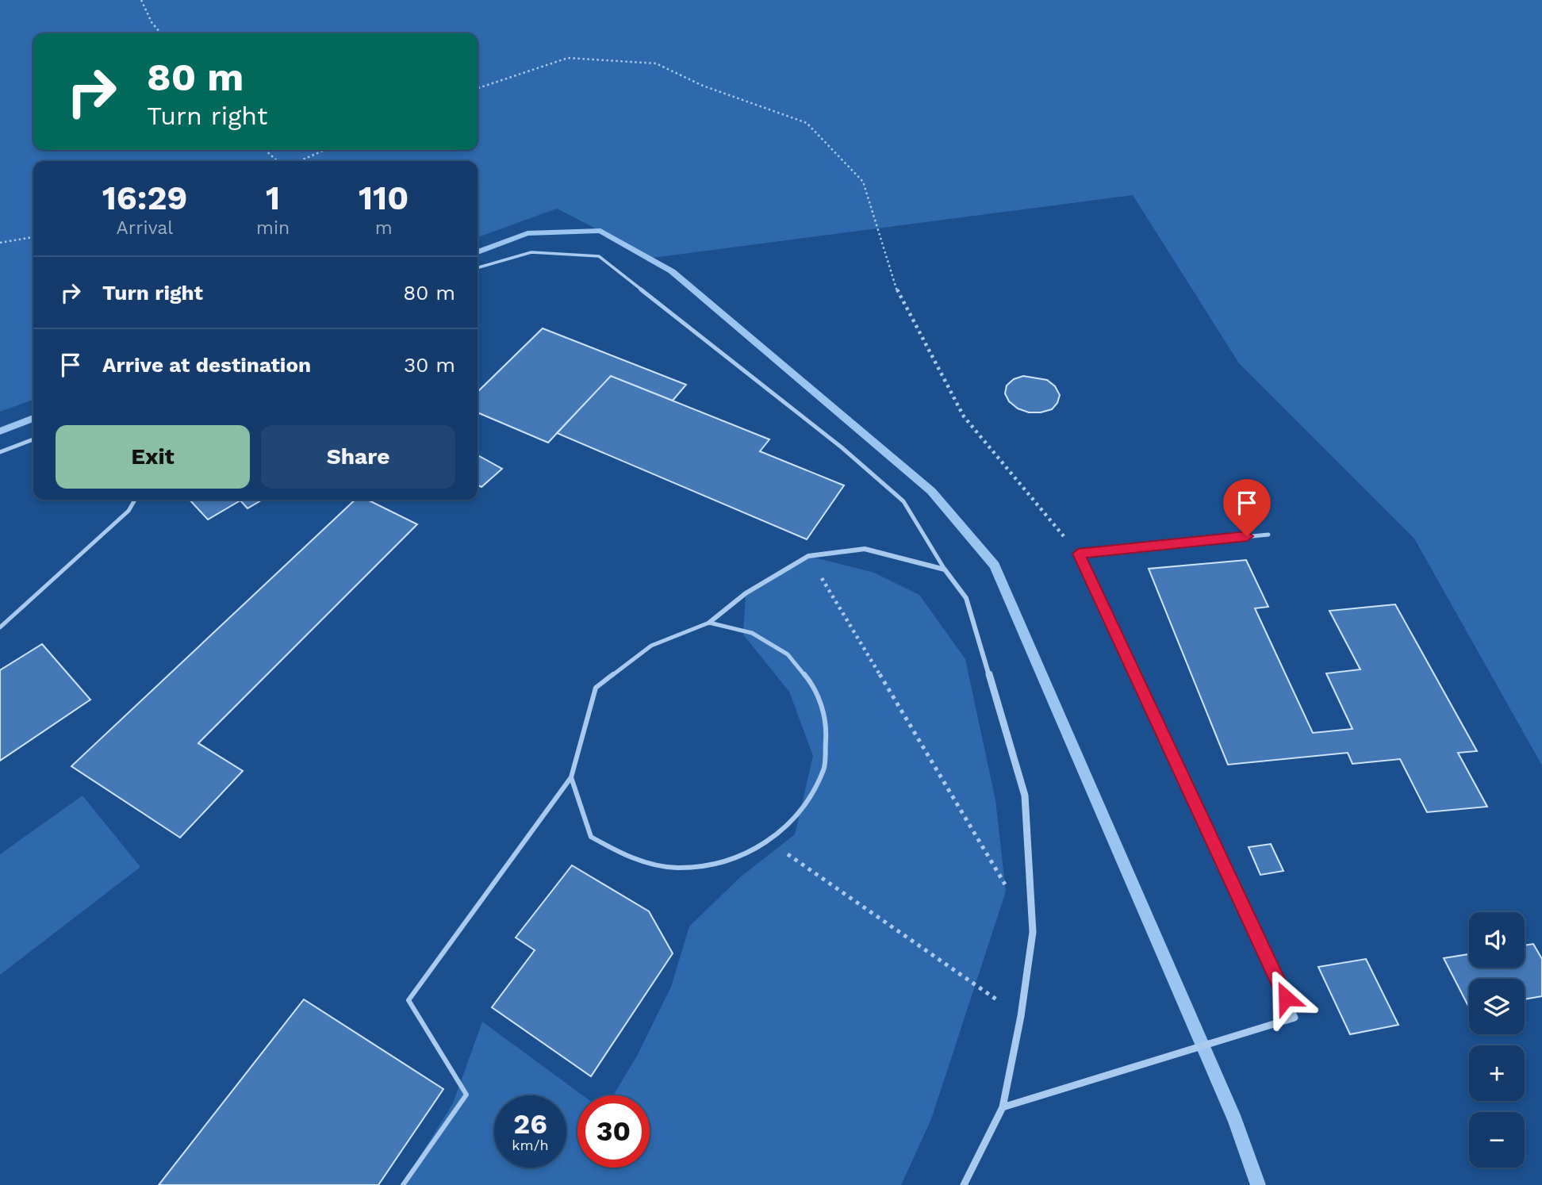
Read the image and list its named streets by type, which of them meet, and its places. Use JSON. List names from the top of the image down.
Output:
{
  "page": {
    "turn": ["80 m", "Turn right"],
    "eta": [
      "16:29",
      "Arrival",
      "1",
      "min",
      "110",
      "m"
    ],
    "list": [
      {
        "name": "Turn right",
        "value": "80 m"
      },
      {
        "name": "Arrive at destination",
        "value": "30 m"
      }
    ],
    "buttons": ["Exit", "Share"],
    "map_buttons": ["+", "−"],
    "speed": "26 km/h",
    "limit": "30"
  }
}
